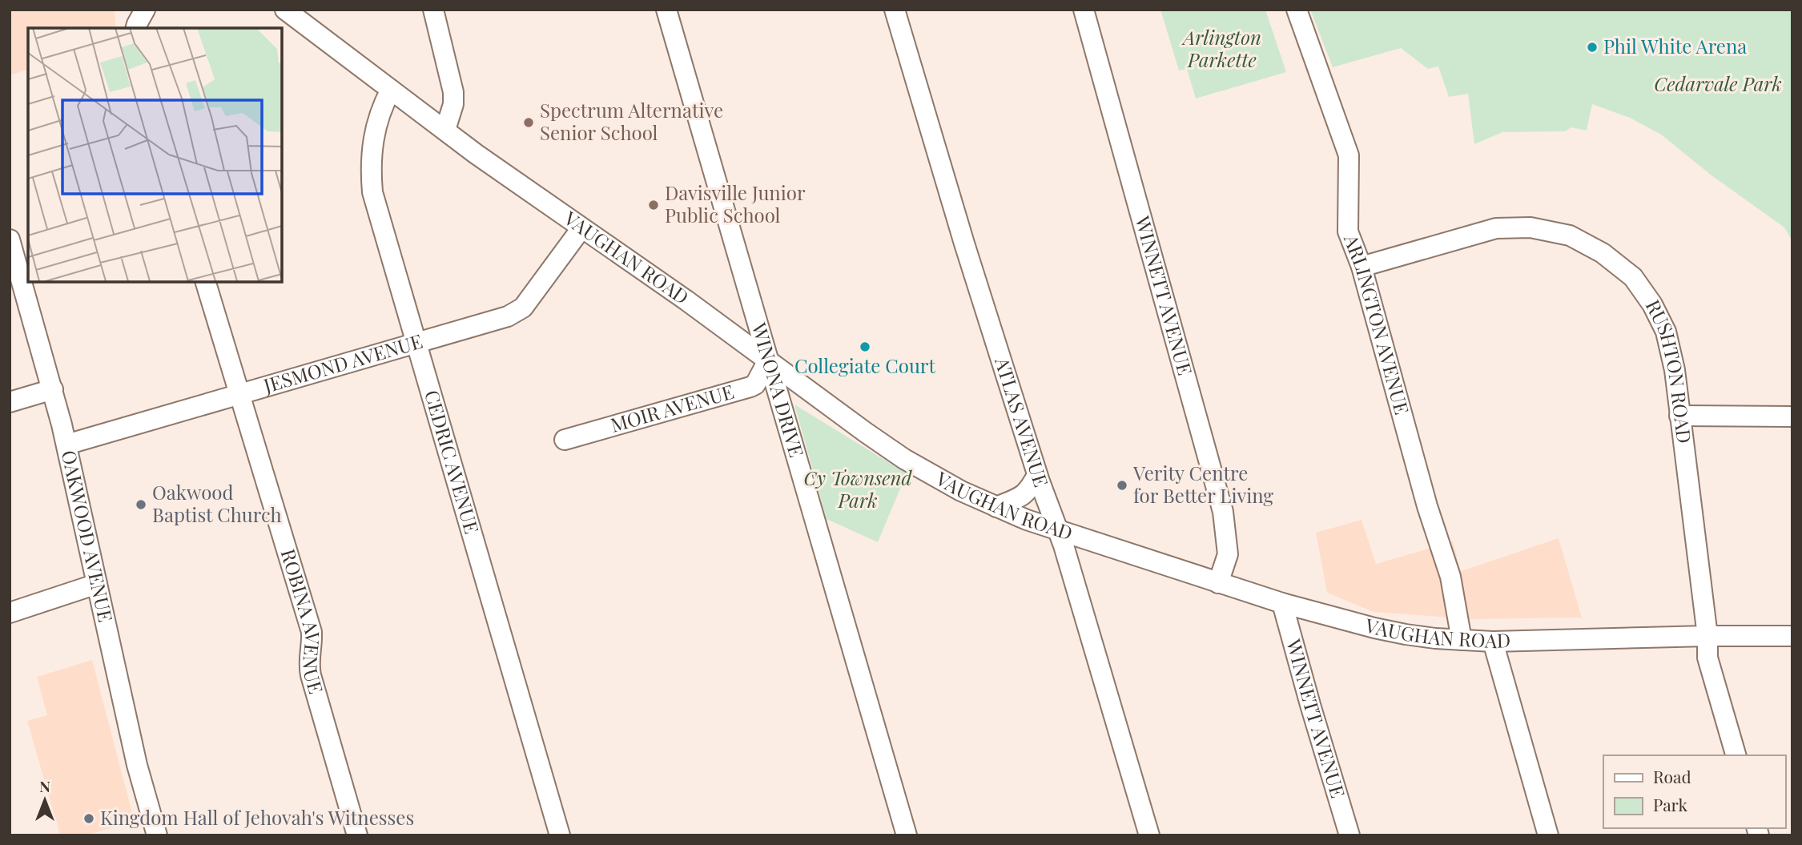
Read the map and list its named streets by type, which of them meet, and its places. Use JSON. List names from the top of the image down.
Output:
{
  "streets": {
    "street": [
      "VAUGHAN ROAD",
      "WINNETT AVENUE",
      "ARLINGTON AVENUE",
      "JESMOND AVENUE",
      "RUSHTON ROAD",
      "WINONA DRIVE",
      "MOIR AVENUE",
      "ATLAS AVENUE",
      "CEDRIC AVENUE",
      "OAKWOOD AVENUE",
      "ROBINA AVENUE"
    ]
  },
  "crossings": [
    ["VAUGHAN ROAD", "WINNETT AVENUE"],
    ["VAUGHAN ROAD", "ARLINGTON AVENUE"],
    ["VAUGHAN ROAD", "JESMOND AVENUE"],
    ["VAUGHAN ROAD", "RUSHTON ROAD"],
    ["VAUGHAN ROAD", "WINONA DRIVE"],
    ["VAUGHAN ROAD", "MOIR AVENUE"],
    ["VAUGHAN ROAD", "ATLAS AVENUE"],
    ["VAUGHAN ROAD", "CEDRIC AVENUE"],
    ["ARLINGTON AVENUE", "RUSHTON ROAD"],
    ["JESMOND AVENUE", "CEDRIC AVENUE"],
    ["JESMOND AVENUE", "OAKWOOD AVENUE"],
    ["JESMOND AVENUE", "ROBINA AVENUE"],
    ["WINONA DRIVE", "MOIR AVENUE"]
  ],
  "parks": ["Arlington Parkette", "Cedarvale Park", "Cy Townsend Park"],
  "places": [
    "Phil White Arena",
    "Spectrum Alternative Senior School",
    "Davisville Junior Public School",
    "Collegiate Court",
    "Verity Centre for Better Living",
    "Oakwood Baptist Church",
    "Kingdom Hall of Jehovah's Witnesses"
  ],
  "legend": ["Road", "Park"],
  "north": "top"
}
